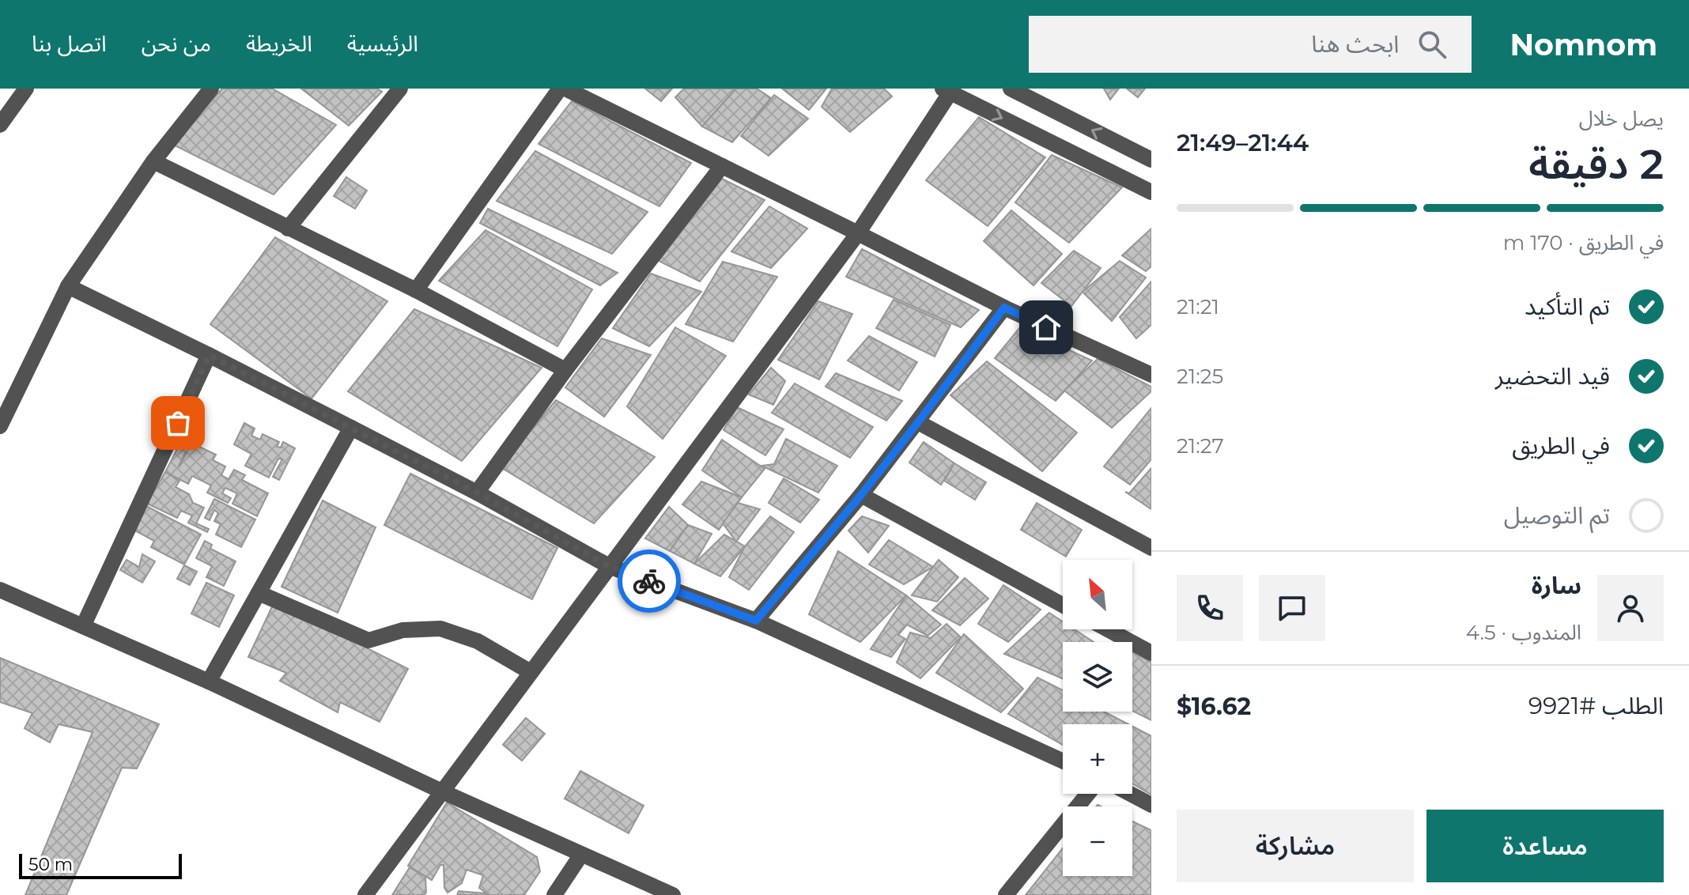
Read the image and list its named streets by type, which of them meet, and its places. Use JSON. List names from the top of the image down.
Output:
{
  "scale_bar": "50 m",
  "north": "top left",
  "page": {
    "header": "Nomnom",
    "search": "ابحث هنا",
    "nav": [
      "الرئيسية",
      "الخريطة",
      "من نحن",
      "اتصل بنا"
    ],
    "heading": ["2 دقيقة", "يصل خلال", "21:44–21:49"],
    "panel": [
      "سارة",
      "المندوب · 4.5",
      "الطلب #9921",
      "$16.62"
    ],
    "bar": "في الطريق · 170 m",
    "list": [
      ["تم التأكيد", "21:21"],
      ["قيد التحضير", "21:25"],
      ["في الطريق", "21:27"],
      "تم التوصيل"
    ],
    "map_buttons": ["+", "−"],
    "buttons": ["مساعدة", "مشاركة"],
    "scale": "50 m"
  }
}
